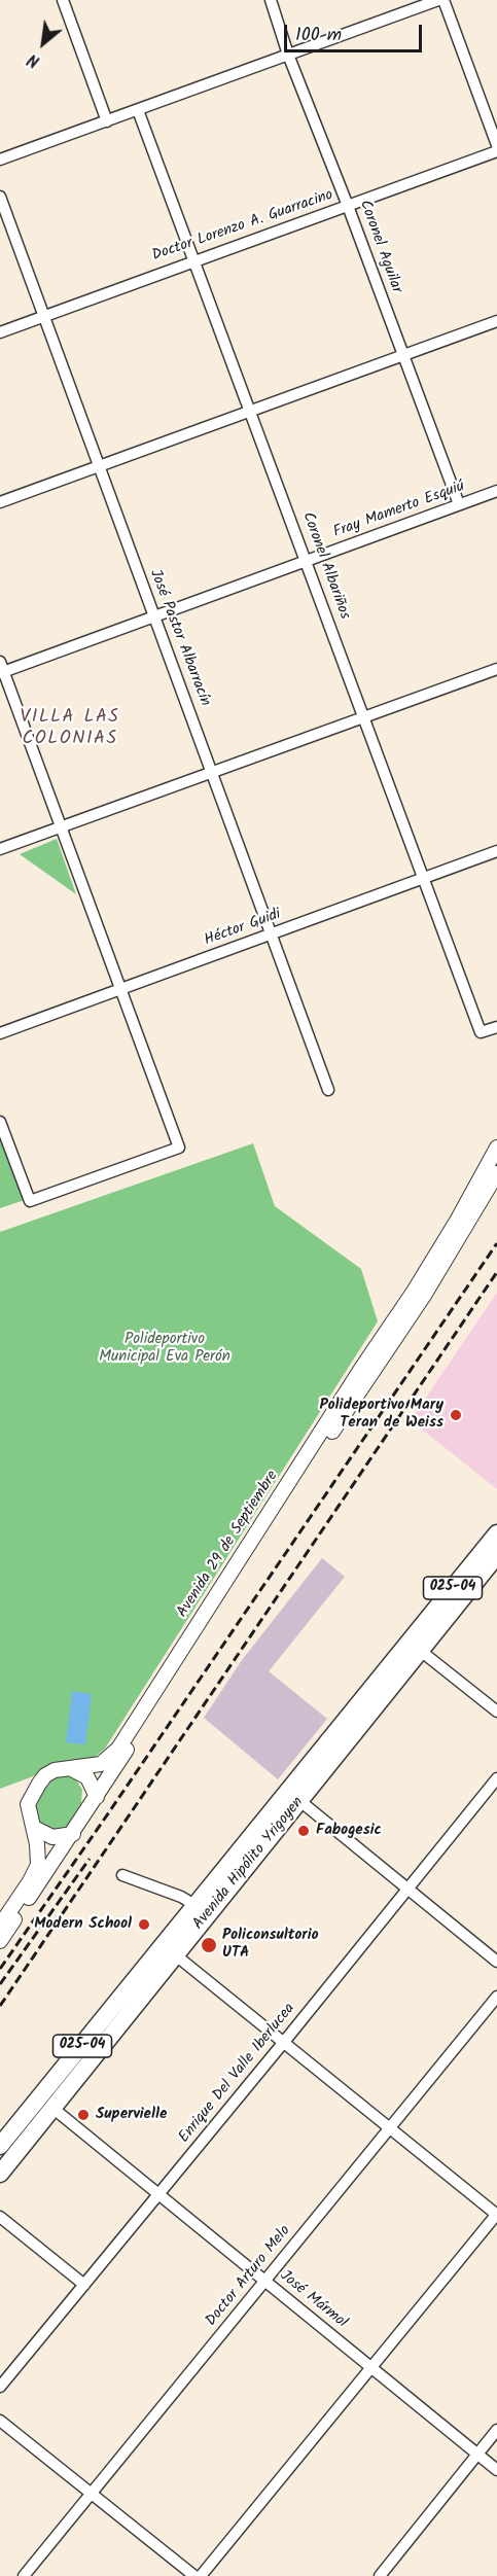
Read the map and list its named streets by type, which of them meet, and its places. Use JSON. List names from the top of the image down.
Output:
{
  "streets": {
    "main road": ["025-04", "Avenida Hipólito Yrigoyen"],
    "street": [
      "Doctor Lorenzo A. Guarracino",
      "Coronel Aguilar",
      "Fray Mamerto Esquiú",
      "Coronel Albariños",
      "José Pastor Albarracín",
      "Héctor Guidi",
      "Avenida 29 de Septiembre",
      "Enrique Del Valle Iberlucea",
      "Doctor Arturo Melo",
      "José Mármol"
    ]
  },
  "crossings": [
    ["Doctor Lorenzo A. Guarracino", "Coronel Aguilar"],
    ["Doctor Lorenzo A. Guarracino", "Coronel Albariños"],
    ["Doctor Lorenzo A. Guarracino", "José Pastor Albarracín"],
    ["Coronel Aguilar", "Fray Mamerto Esquiú"],
    ["Fray Mamerto Esquiú", "Coronel Albariños"],
    ["Fray Mamerto Esquiú", "José Pastor Albarracín"],
    ["Coronel Albariños", "Héctor Guidi"],
    ["José Pastor Albarracín", "Héctor Guidi"],
    ["Avenida Hipólito Yrigoyen", "José Mármol"],
    ["Enrique Del Valle Iberlucea", "José Mármol"],
    ["Doctor Arturo Melo", "José Mármol"]
  ],
  "districts": ["VILLA LAS COLONIAS"],
  "parks": ["Polideportivo Municipal Eva Perón"],
  "places": [
    "Polideportivo Mary Teran de Weiss",
    "Fabogesic",
    "Modern School",
    "Policonsultorio UTA",
    "Supervielle"
  ],
  "scale_bar": "100 m",
  "north": "bottom left"
}
